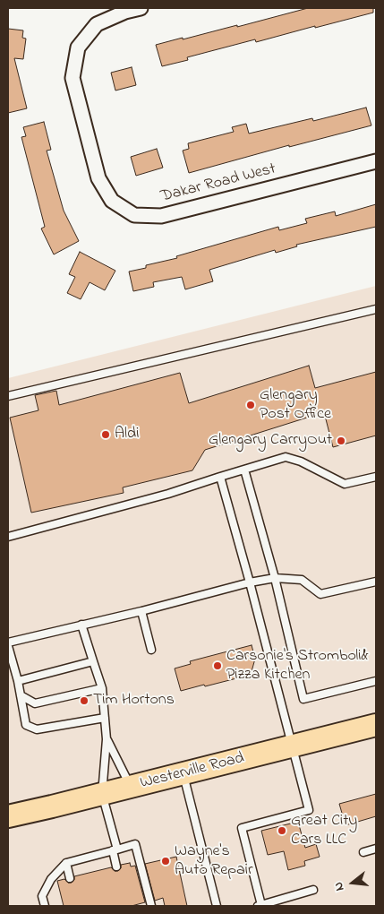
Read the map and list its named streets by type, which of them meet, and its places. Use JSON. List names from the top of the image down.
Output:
{
  "streets": {
    "main road": ["Westerville Road"],
    "street": ["Dakar Road West"]
  },
  "places": [
    "Glengary Post Office",
    "Aldi",
    "Glengary CarryOut",
    "Carsonie's Stromboli& Pizza Kitchen",
    "Tim Hortons",
    "Great City Cars LLC",
    "Wayne's Auto Repair"
  ],
  "north": "left"
}
